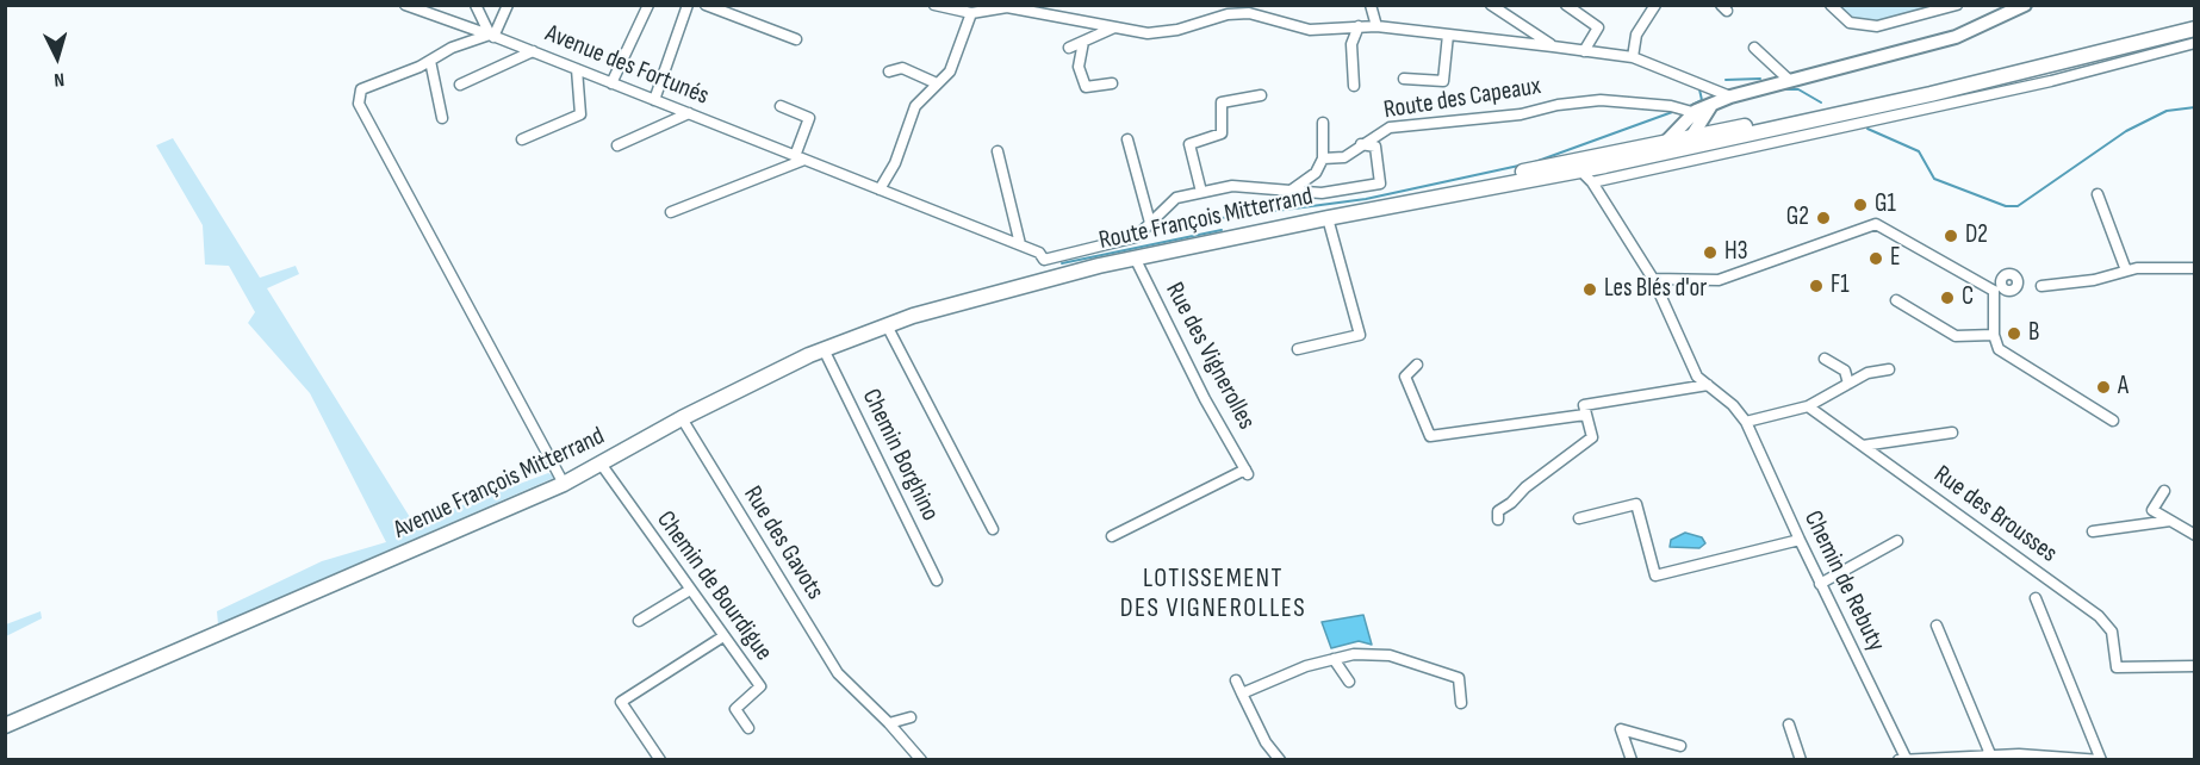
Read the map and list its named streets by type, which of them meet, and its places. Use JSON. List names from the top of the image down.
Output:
{
  "streets": {
    "main road": ["Route François Mitterrand", "Avenue François Mitterrand"],
    "street": [
      "Avenue des Fortunés",
      "Route des Capeaux",
      "Rue des Vignerolles",
      "Chemin Borghino",
      "Rue des Brousses",
      "Rue des Gavots",
      "Chemin de Rebuty",
      "Chemin de Bourdigue"
    ]
  },
  "crossings": [
    ["Route François Mitterrand", "Rue des Vignerolles"],
    ["Route François Mitterrand", "Avenue François Mitterrand"],
    ["Chemin Borghino", "Avenue François Mitterrand"],
    ["Avenue François Mitterrand", "Rue des Gavots"],
    ["Avenue François Mitterrand", "Chemin de Bourdigue"]
  ],
  "districts": ["LOTISSEMENT DES VIGNEROLLES"],
  "places": [
    "G1",
    "G2",
    "D2",
    "H3",
    "E",
    "F1",
    "Les Blés d'or",
    "C",
    "B",
    "A"
  ],
  "north": "bottom"
}
